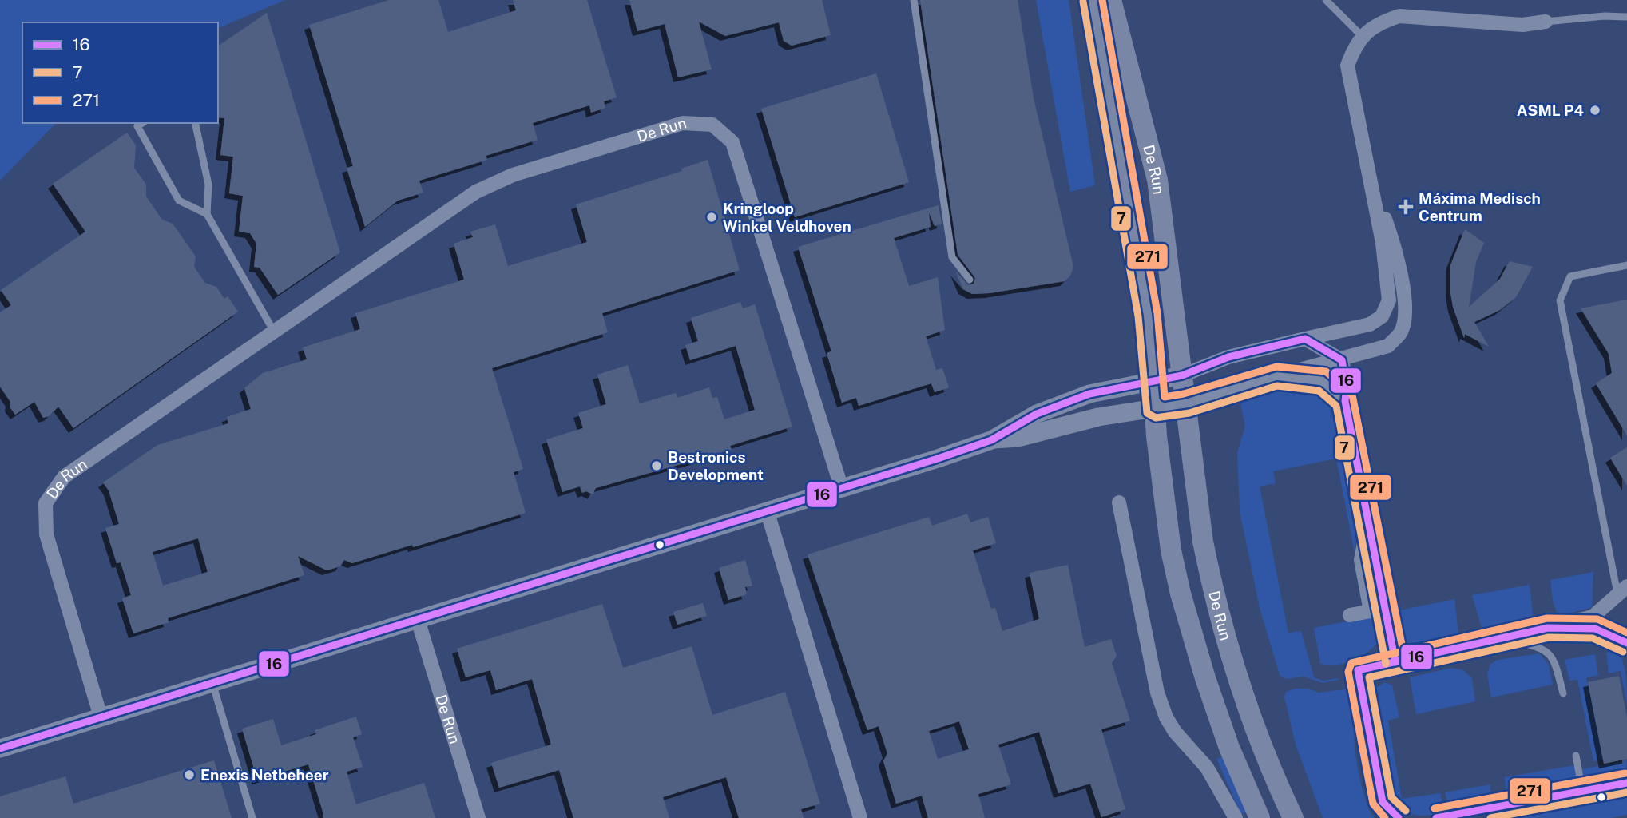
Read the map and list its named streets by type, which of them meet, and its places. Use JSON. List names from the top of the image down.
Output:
{
  "streets": {
    "main road": ["De Run"]
  },
  "places": {
    "other": [
      "ASML P4",
      "Kringloop Winkel Veldhoven",
      "Bestronics Development",
      "Enexis Netbeheer"
    ],
    "health": ["Máxima Medisch Centrum"]
  },
  "lines": ["transit line 271", "transit line 7", "transit line 16"],
  "legend": ["16", "7", "271"]
}
